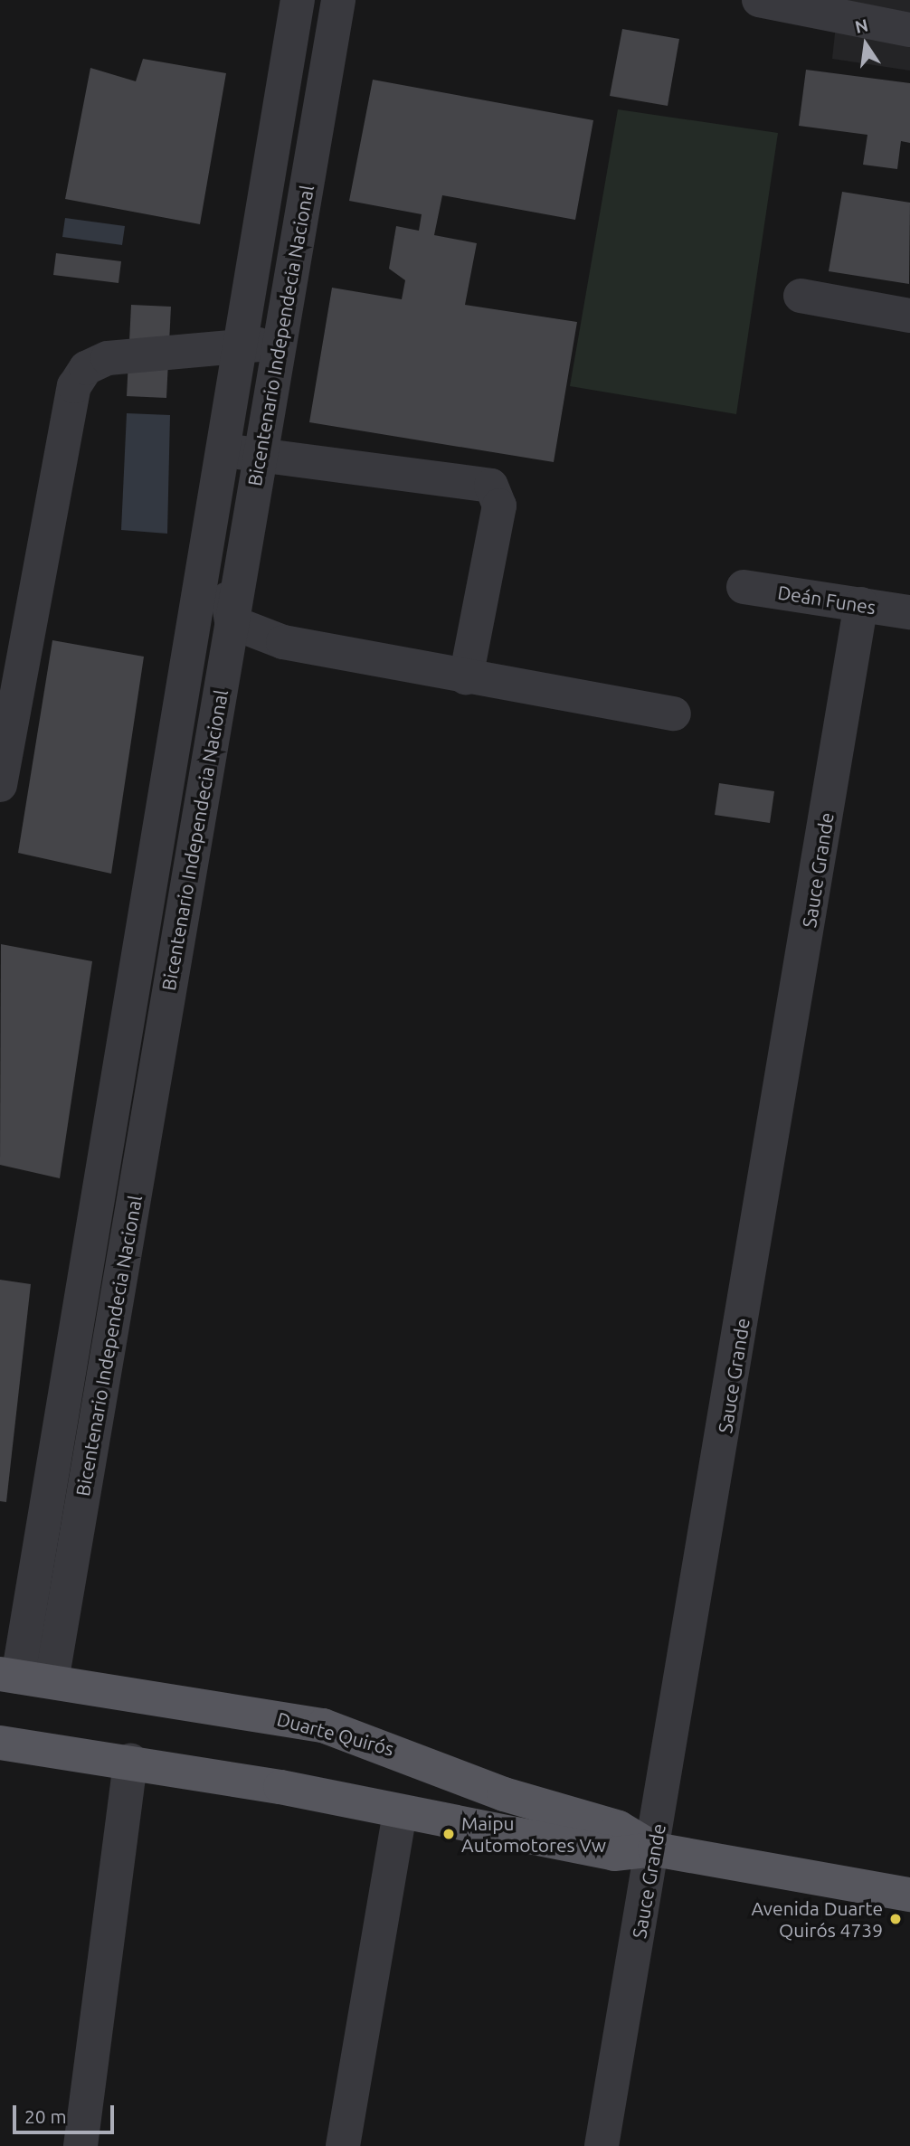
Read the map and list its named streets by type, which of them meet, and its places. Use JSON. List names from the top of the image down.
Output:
{
  "streets": {
    "main road": ["Duarte Quirós"],
    "street": ["Bicentenario Independecia Nacional", "Deán Funes", "Sauce Grande"]
  },
  "crossings": [
    ["Bicentenario Independecia Nacional", "Duarte Quirós"],
    ["Deán Funes", "Sauce Grande"],
    ["Sauce Grande", "Duarte Quirós"]
  ],
  "places": ["Maipu Automotores Vw", "Avenida Duarte Quirós 4739"],
  "scale_bar": "20 m",
  "north": "top"
}
